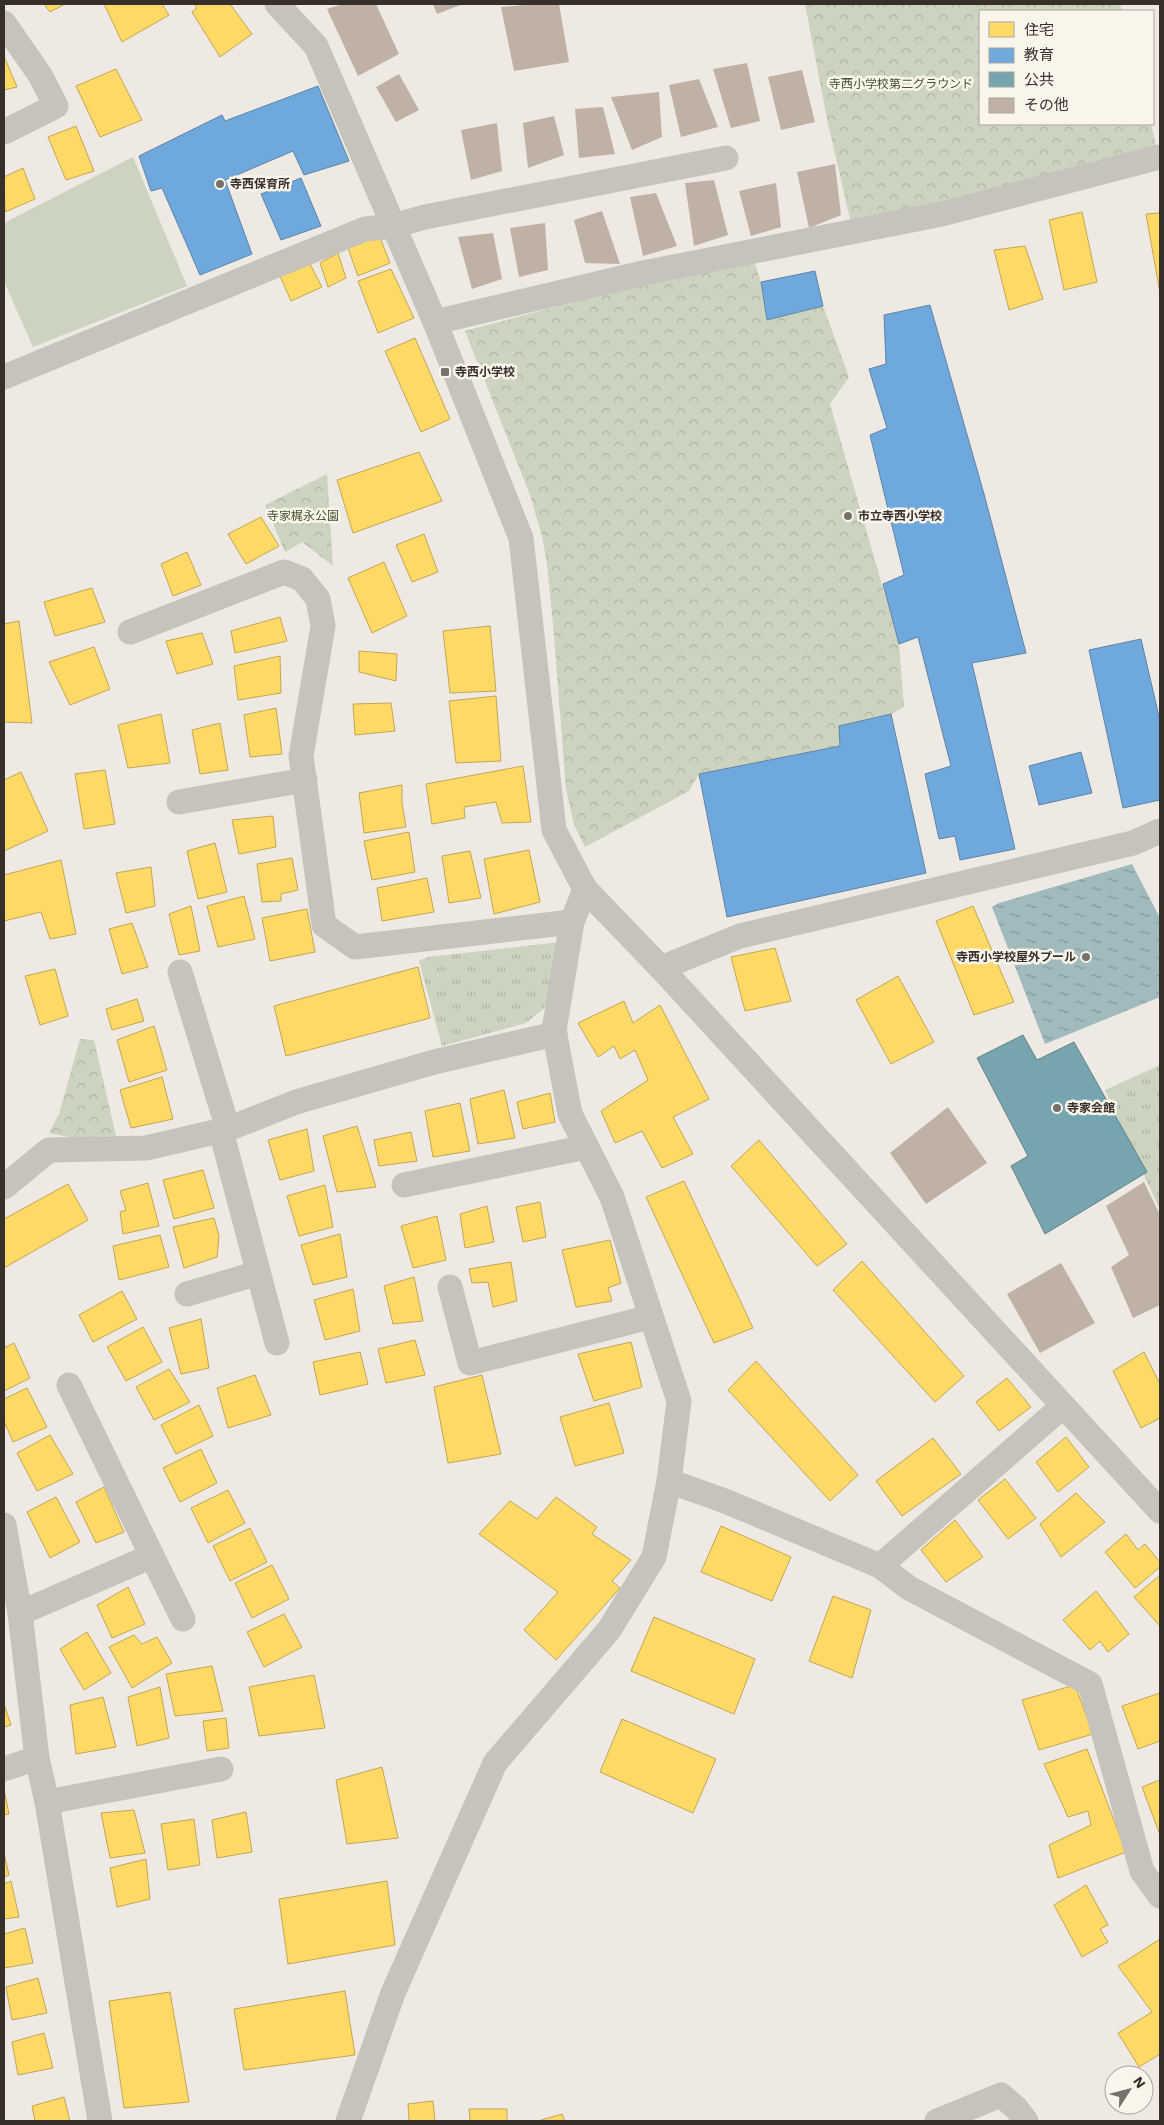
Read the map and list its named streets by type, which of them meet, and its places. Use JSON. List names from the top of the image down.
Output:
{
  "parks": ["寺西小学校第二グラウンド", "寺家梶永公園"],
  "places": {
    "other": [
      "寺西保育所",
      "市立寺西小学校",
      "寺西小学校屋外プール",
      "寺家会館"
    ],
    "transit": ["寺西小学校"]
  },
  "legend": [
    "住宅",
    "教育",
    "公共",
    "その他"
  ],
  "north": "top right"
}
